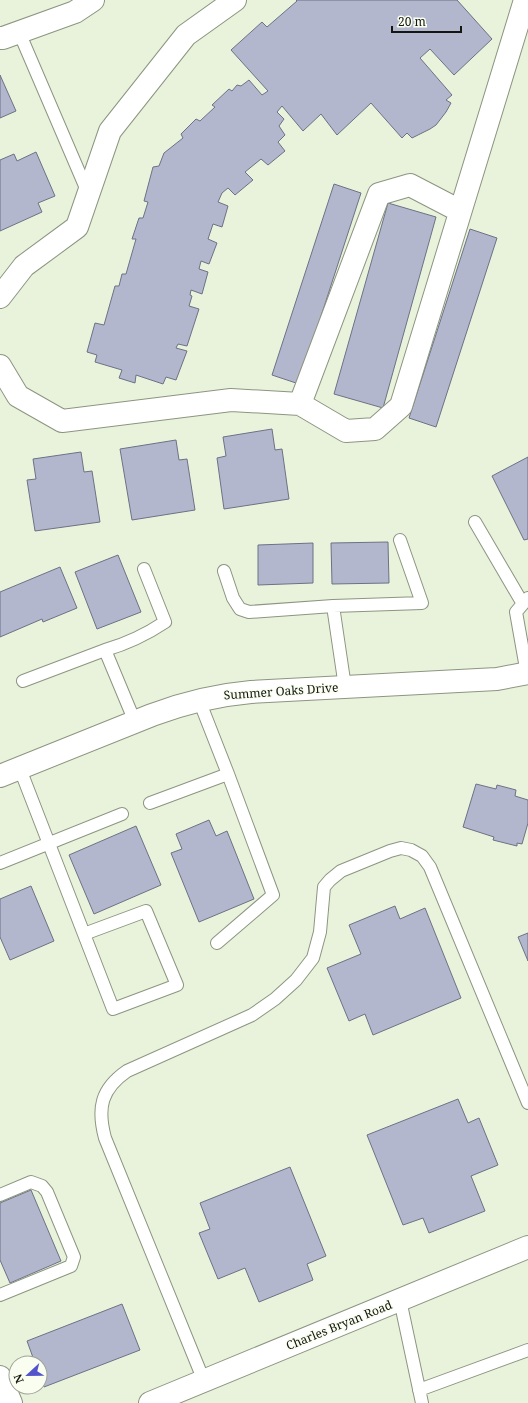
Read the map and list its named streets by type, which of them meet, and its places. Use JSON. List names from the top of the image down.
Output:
{
  "streets": {
    "street": ["Summer Oaks Drive", "Charles Bryan Road"]
  },
  "scale_bar": "20 m",
  "north": "left"
}
